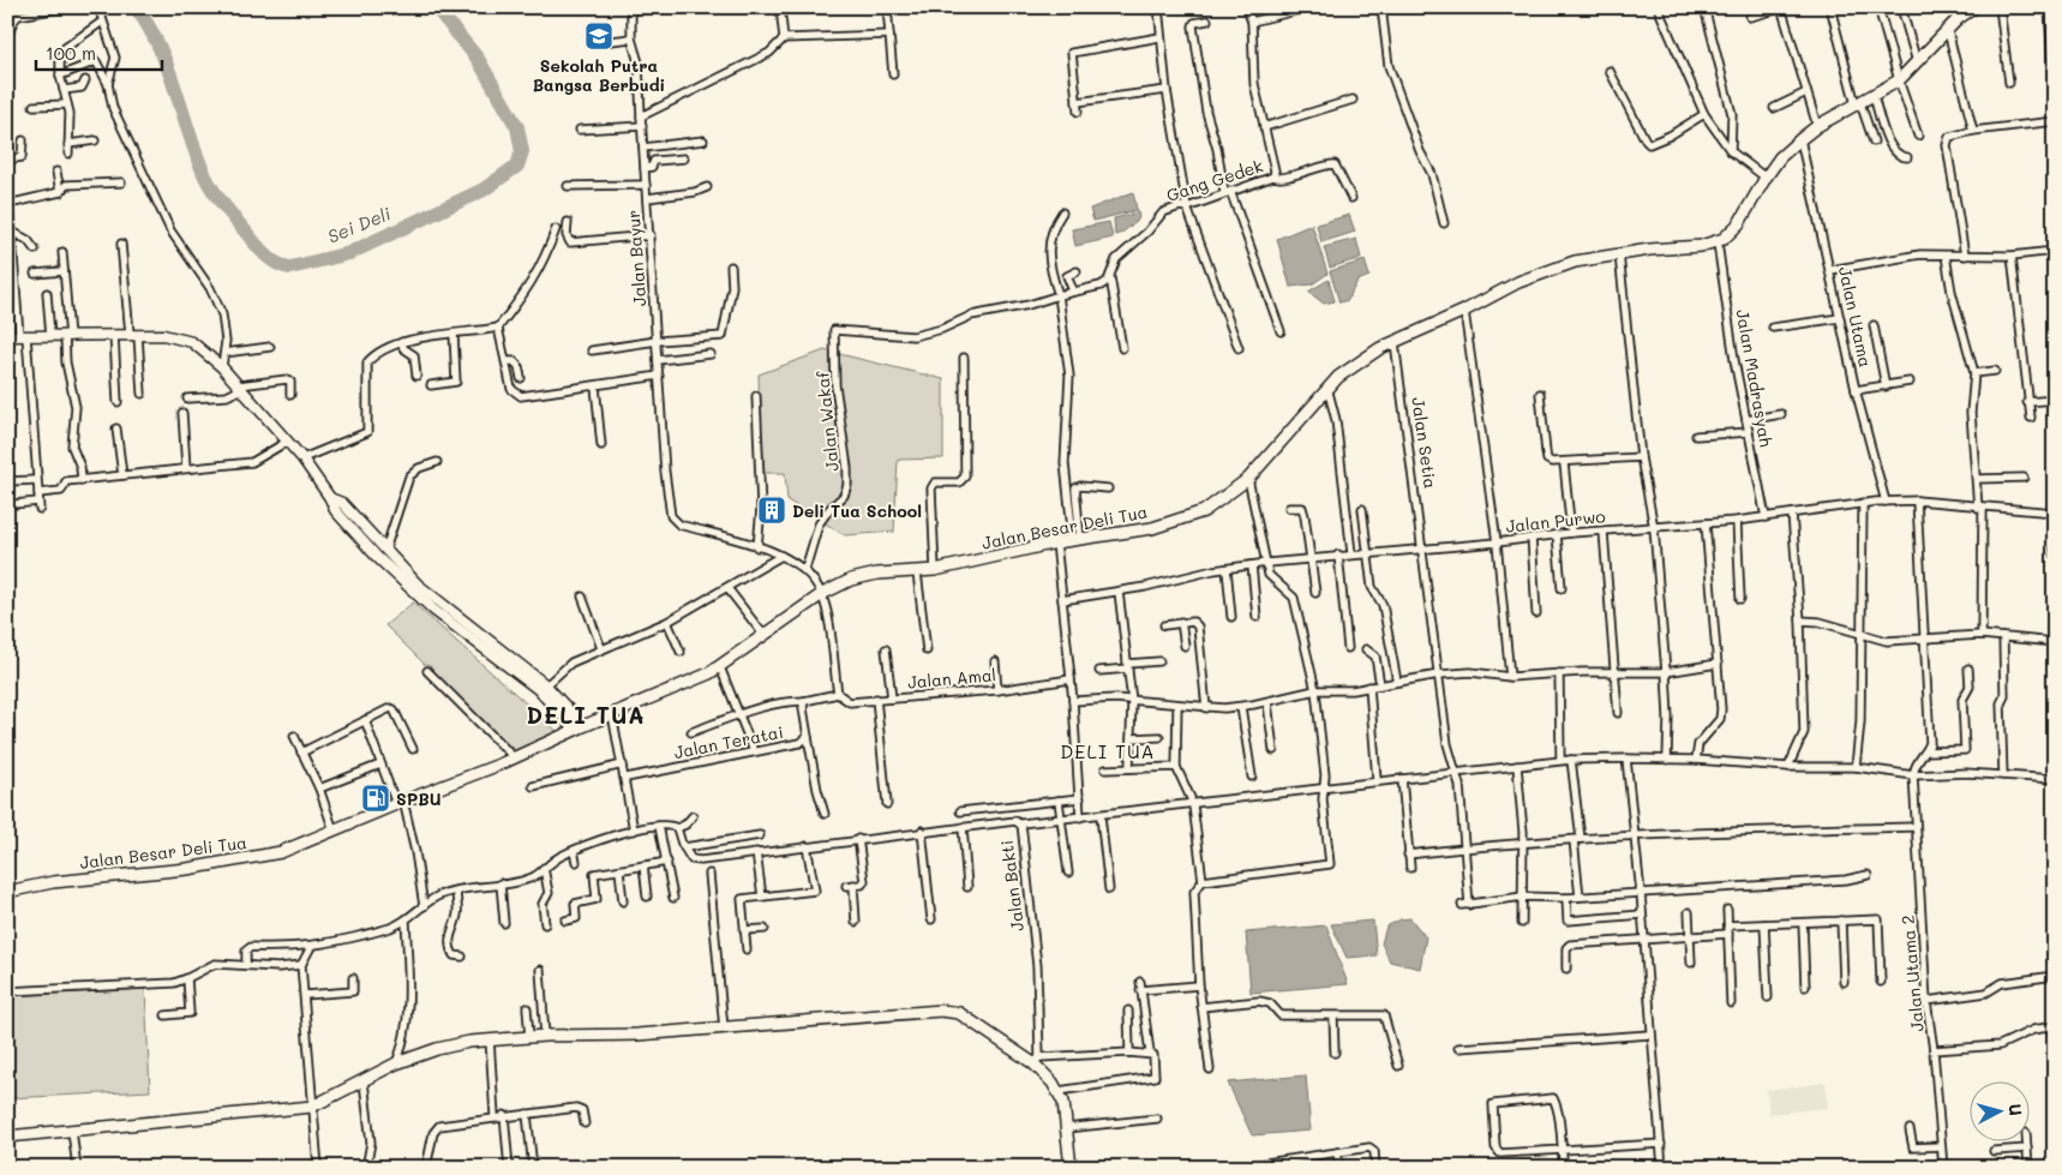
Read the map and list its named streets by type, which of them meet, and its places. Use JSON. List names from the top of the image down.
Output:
{
  "streets": {
    "main road": ["Jalan Besar Deli Tua"],
    "street": [
      "Gang Gedek",
      "Jalan Bayur",
      "Jalan Utama",
      "Jalan Madrasyah",
      "Jalan Wakaf",
      "Jalan Setia",
      "Jalan Purwo",
      "Jalan Amal",
      "Jalan Teratai",
      "Jalan Bakti",
      "Jalan Utama 2"
    ]
  },
  "crossings": [
    ["Jalan Bayur", "Jalan Wakaf"],
    ["Jalan Bayur", "Jalan Besar Deli Tua"],
    ["Jalan Utama", "Jalan Purwo"],
    ["Jalan Madrasyah", "Jalan Purwo"],
    ["Jalan Madrasyah", "Jalan Besar Deli Tua"],
    ["Jalan Setia", "Jalan Purwo"],
    ["Jalan Setia", "Jalan Besar Deli Tua"],
    ["Jalan Setia", "Jalan Bakti"],
    ["Jalan Bakti", "Jalan Utama 2"]
  ],
  "districts": ["DELI TUA", "DELI TUA"],
  "water": ["Sei Deli"],
  "places": {
    "school or university": ["Sekolah Putra Bangsa Berbudi"],
    "building": ["Deli Tua School"],
    "fuel station": ["SPBU"]
  },
  "scale_bar": "100 m",
  "north": "right"
}
